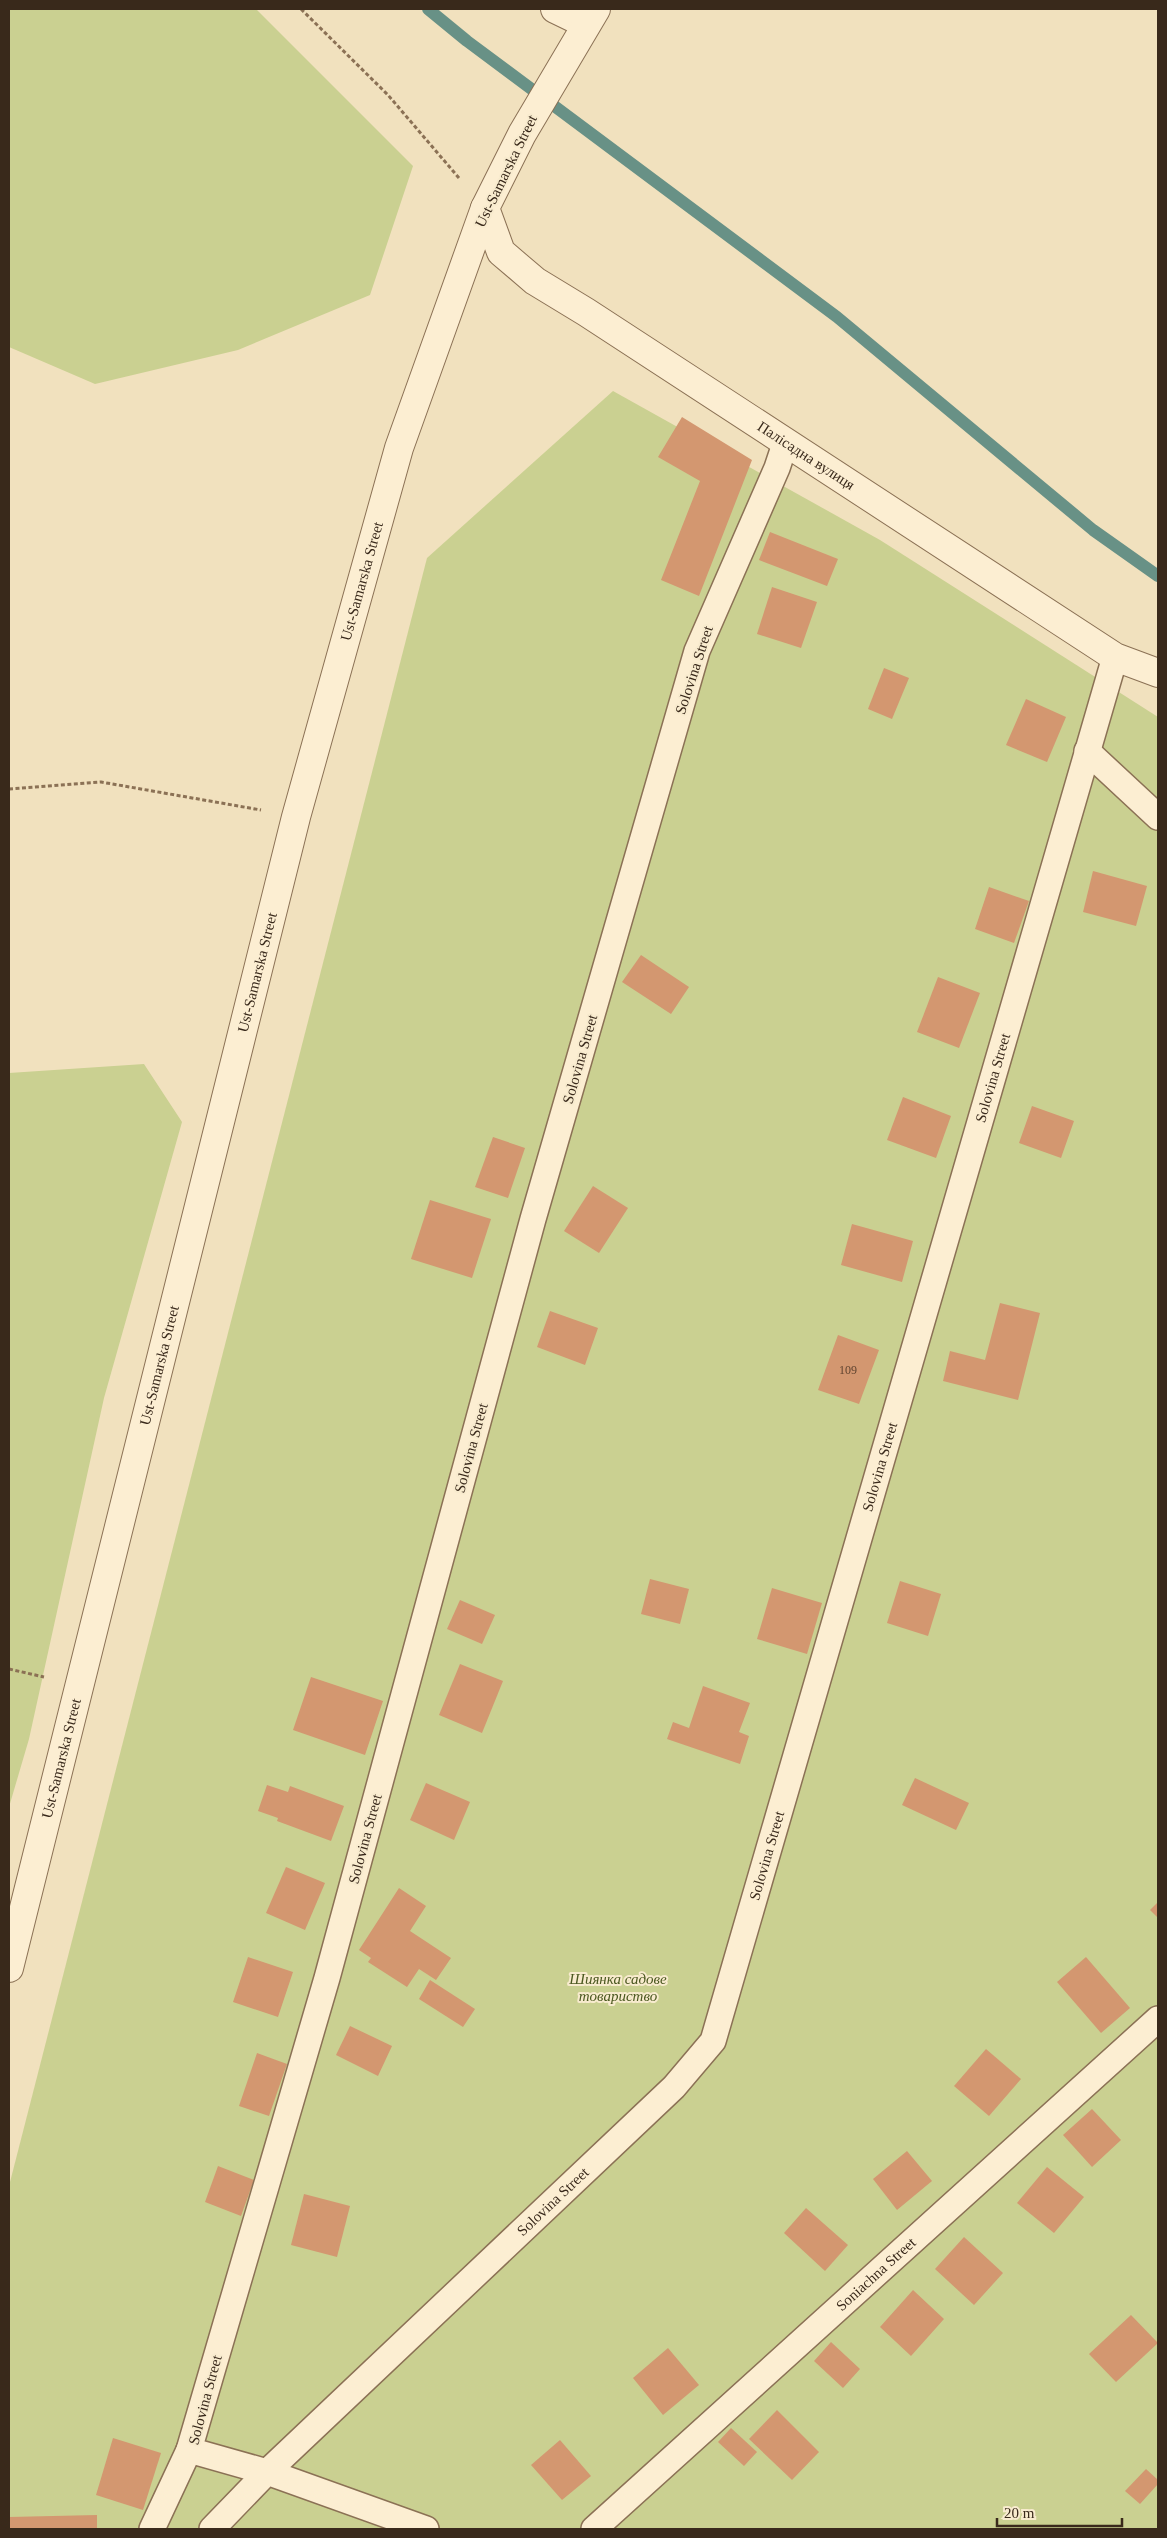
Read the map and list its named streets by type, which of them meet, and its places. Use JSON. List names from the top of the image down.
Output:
{
  "streets": {
    "street": ["Ust-Samarska Street", "Палісадна вулиця"],
    "lane": ["Solovina Street", "Soniachna Street"]
  },
  "crossings": [
    ["Ust-Samarska Street", "Палісадна вулиця"],
    ["Палісадна вулиця", "Solovina Street"]
  ],
  "parks": ["Шиянка садове товариство"],
  "house_numbers": ["109"],
  "scale_bar": "20 m"
}
